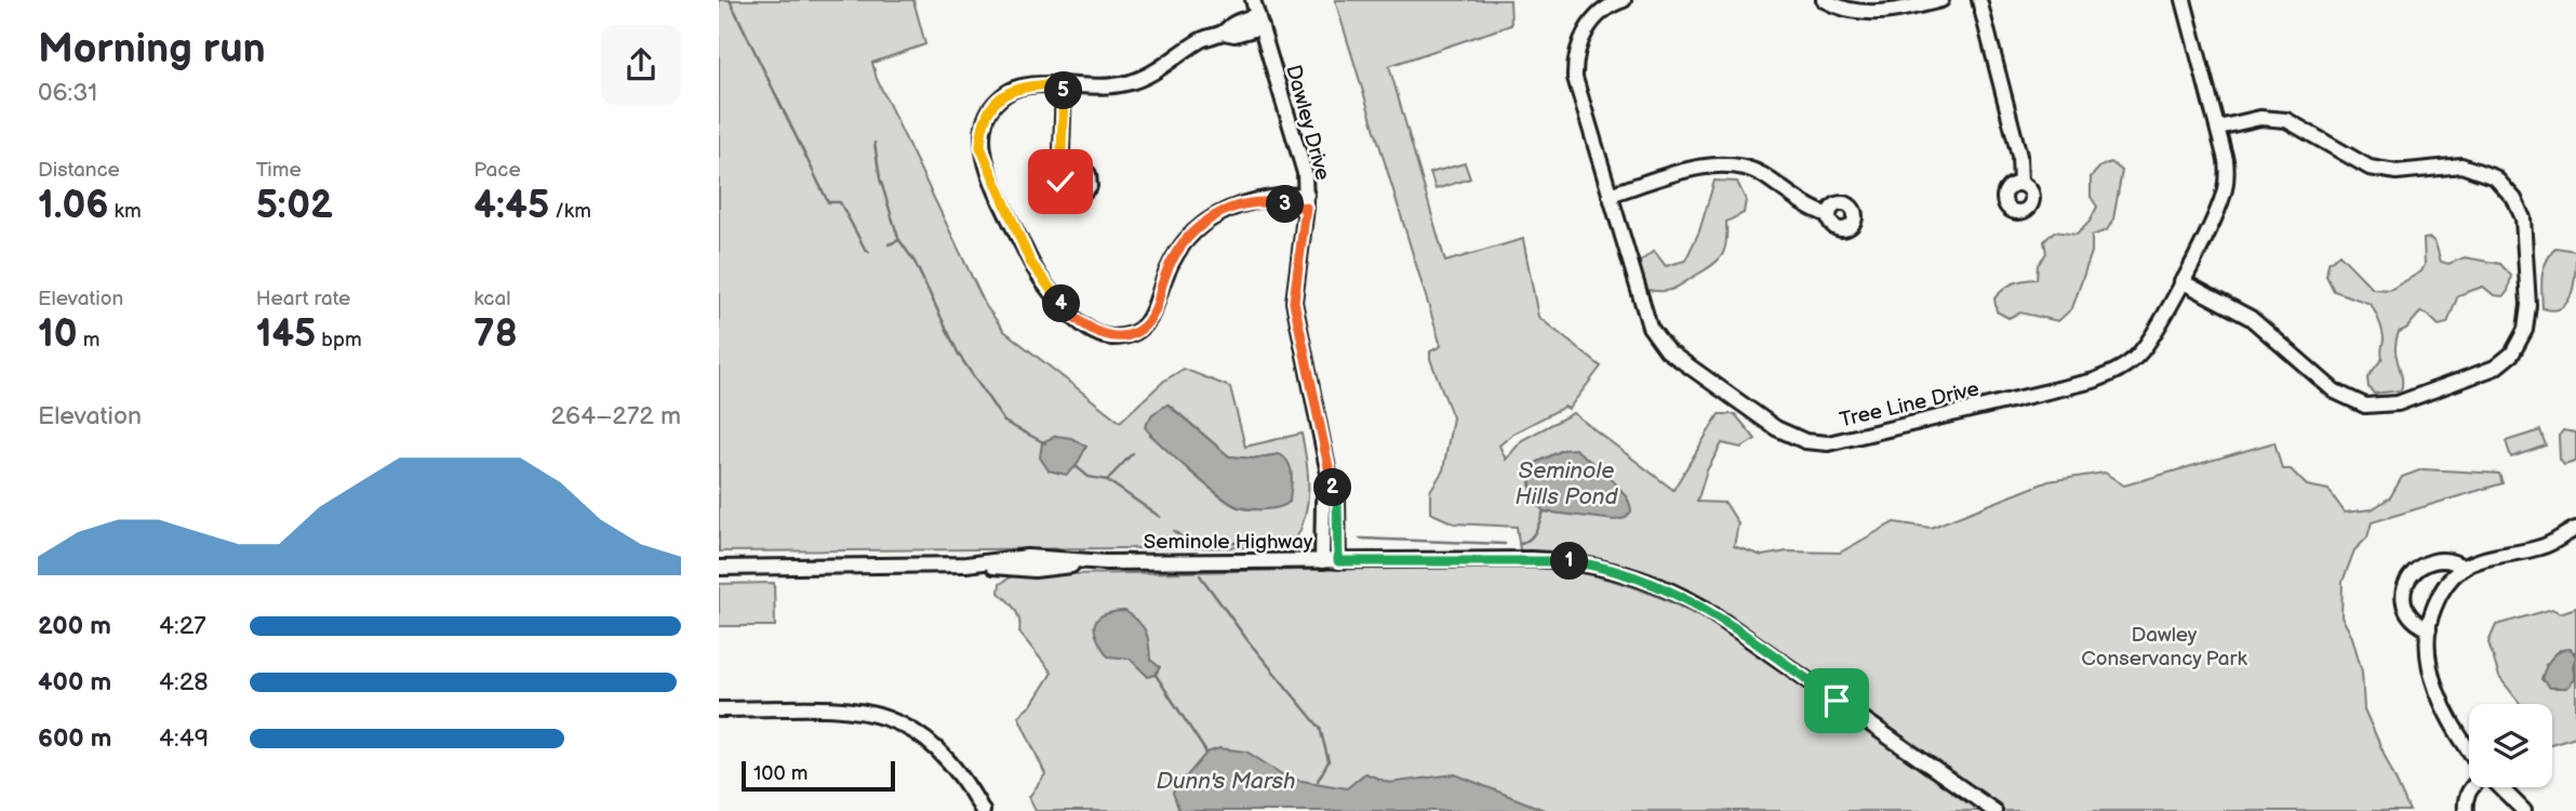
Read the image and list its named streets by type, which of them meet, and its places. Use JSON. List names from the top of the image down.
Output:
{
  "streets": {
    "street": ["Dawley Drive", "Tree Line Drive", "Seminole Highway"]
  },
  "crossings": [
    ["Dawley Drive", "Seminole Highway"]
  ],
  "water": ["Seminole Hills Pond", "Dunn's Marsh"],
  "parks": ["Dawley Conservancy Park"],
  "scale_bar": "100 m",
  "page": {
    "heading": ["Morning run", "06:31"],
    "pins": [
      "5",
      "3",
      "4",
      "2",
      "1"
    ],
    "stats": [
      ["Distance", "1.06 km"],
      ["Time", "5:02"],
      ["Pace", "4:45 /km"],
      ["Elevation", "10 m"],
      ["Heart rate", "145 bpm"],
      ["kcal", "78"]
    ],
    "chart": ["Elevation", "264–272 m"],
    "list": [
      {
        "name": "200 m",
        "note": "4:27"
      },
      {
        "name": "400 m",
        "note": "4:28"
      },
      {
        "name": "600 m",
        "note": "4:49"
      }
    ],
    "scale": "100 m"
  }
}
